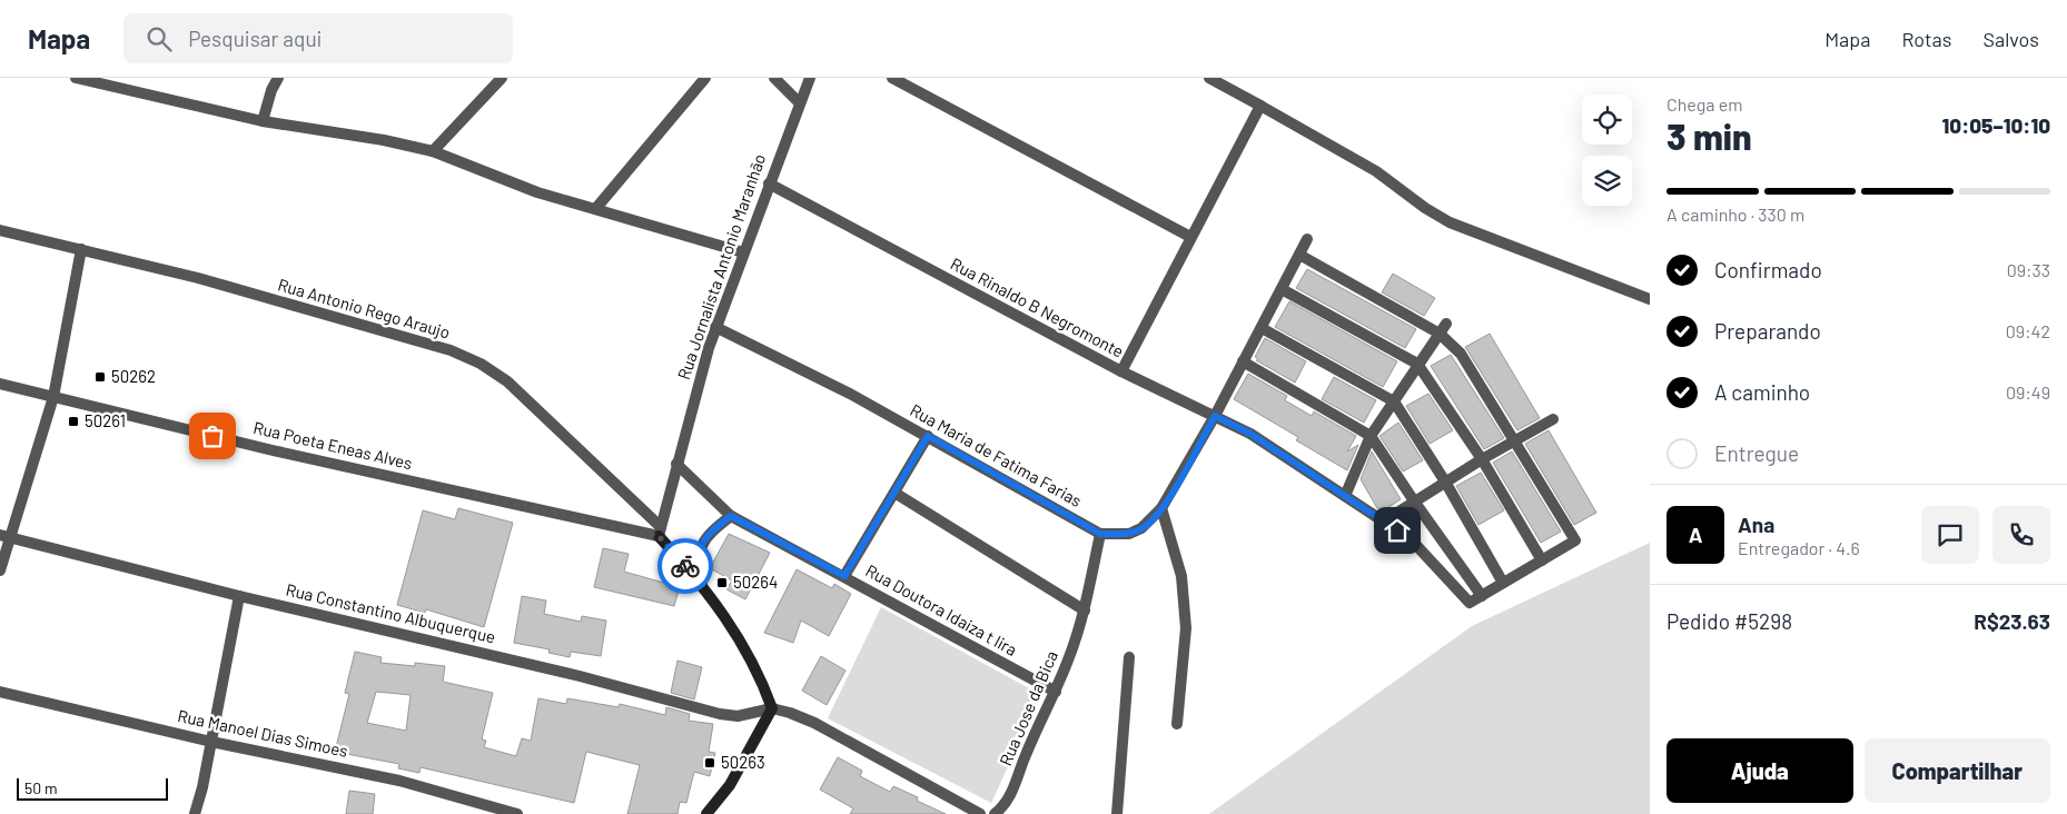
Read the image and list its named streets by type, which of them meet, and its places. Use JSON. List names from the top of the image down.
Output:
{
  "streets": {
    "street": [
      "Rua Jornalista Antonio Maranhão",
      "Rua Rinaldo B Negromonte",
      "Rua Antonio Rego Araujo",
      "Rua Poeta Eneas Alves",
      "Rua Maria de Fatima Farias",
      "Rua Doutora Idaiza t lira",
      "Rua Constantino Albuquerque",
      "Rua Jose da Bica",
      "Rua Manoel Dias Simoes"
    ]
  },
  "crossings": [
    ["Rua Jornalista Antonio Maranhão", "Rua Rinaldo B Negromonte"],
    ["Rua Jornalista Antonio Maranhão", "Rua Antonio Rego Araujo"],
    ["Rua Jornalista Antonio Maranhão", "Rua Poeta Eneas Alves"],
    ["Rua Jornalista Antonio Maranhão", "Rua Maria de Fatima Farias"],
    ["Rua Jornalista Antonio Maranhão", "Rua Doutora Idaiza t lira"],
    ["Rua Antonio Rego Araujo", "Rua Poeta Eneas Alves"],
    ["Rua Maria de Fatima Farias", "Rua Jose da Bica"],
    ["Rua Doutora Idaiza t lira", "Rua Jose da Bica"]
  ],
  "places": {
    "transit": [
      "50262",
      "50261",
      "50264",
      "50263"
    ]
  },
  "scale_bar": "50 m",
  "page": {
    "header": "Mapa",
    "search": "Pesquisar aqui",
    "nav": ["Mapa", "Rotas", "Salvos"],
    "heading": ["3 min", "Chega em", "10:05–10:10"],
    "panel": [
      "Ana",
      "Entregador · 4.6",
      "Pedido #5298",
      "R$23.63"
    ],
    "bar": "A caminho · 330 m",
    "list": [
      ["Confirmado", "09:33"],
      ["Preparando", "09:42"],
      ["A caminho", "09:49"],
      "Entregue"
    ],
    "round": "A",
    "buttons": ["Ajuda", "Compartilhar"],
    "scale": "50 m"
  }
}
